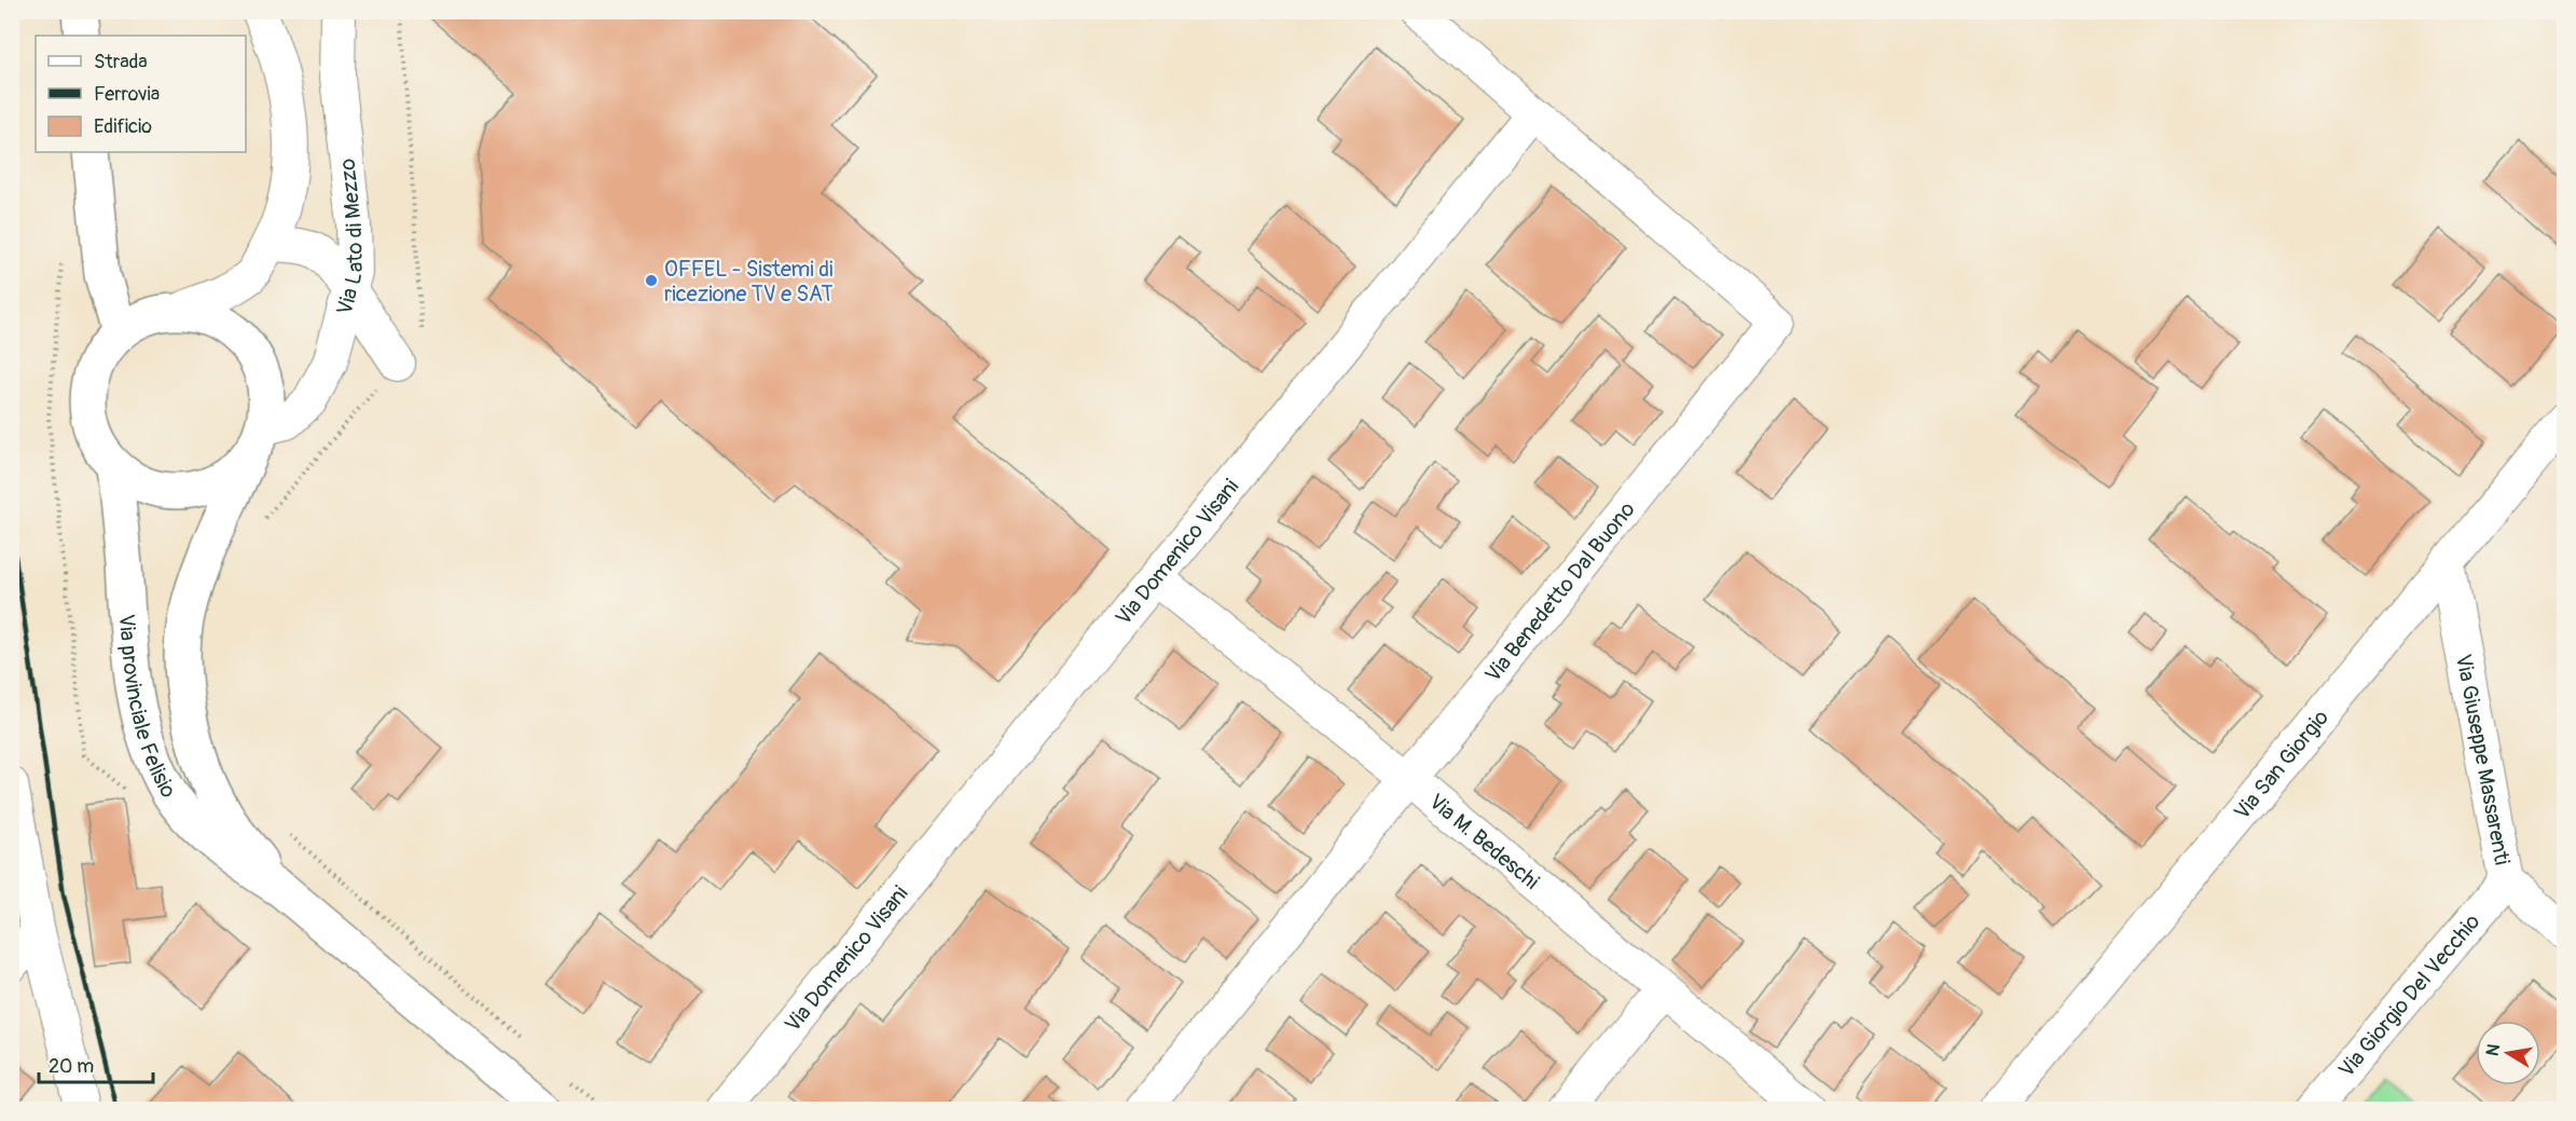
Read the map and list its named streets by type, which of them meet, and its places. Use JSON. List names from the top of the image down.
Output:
{
  "streets": {
    "main road": ["Via provinciale Felisio"],
    "street": [
      "Via Lato di Mezzo",
      "Via Domenico Visani",
      "Via Benedetto Dal Buono",
      "Via Giuseppe Massarenti",
      "Via San Giorgio",
      "Via M. Bedeschi",
      "Via Giorgio Del Vecchio"
    ]
  },
  "crossings": [
    ["Via Lato di Mezzo", "Via provinciale Felisio"],
    ["Via Domenico Visani", "Via Benedetto Dal Buono"],
    ["Via Domenico Visani", "Via M. Bedeschi"],
    ["Via Benedetto Dal Buono", "Via M. Bedeschi"],
    ["Via Giuseppe Massarenti", "Via San Giorgio"],
    ["Via Giuseppe Massarenti", "Via Giorgio Del Vecchio"]
  ],
  "places": ["OFFEL - Sistemi di ricezione TV e SAT"],
  "legend": ["Strada", "Ferrovia", "Edificio"],
  "scale_bar": "20 m",
  "north": "left"
}
